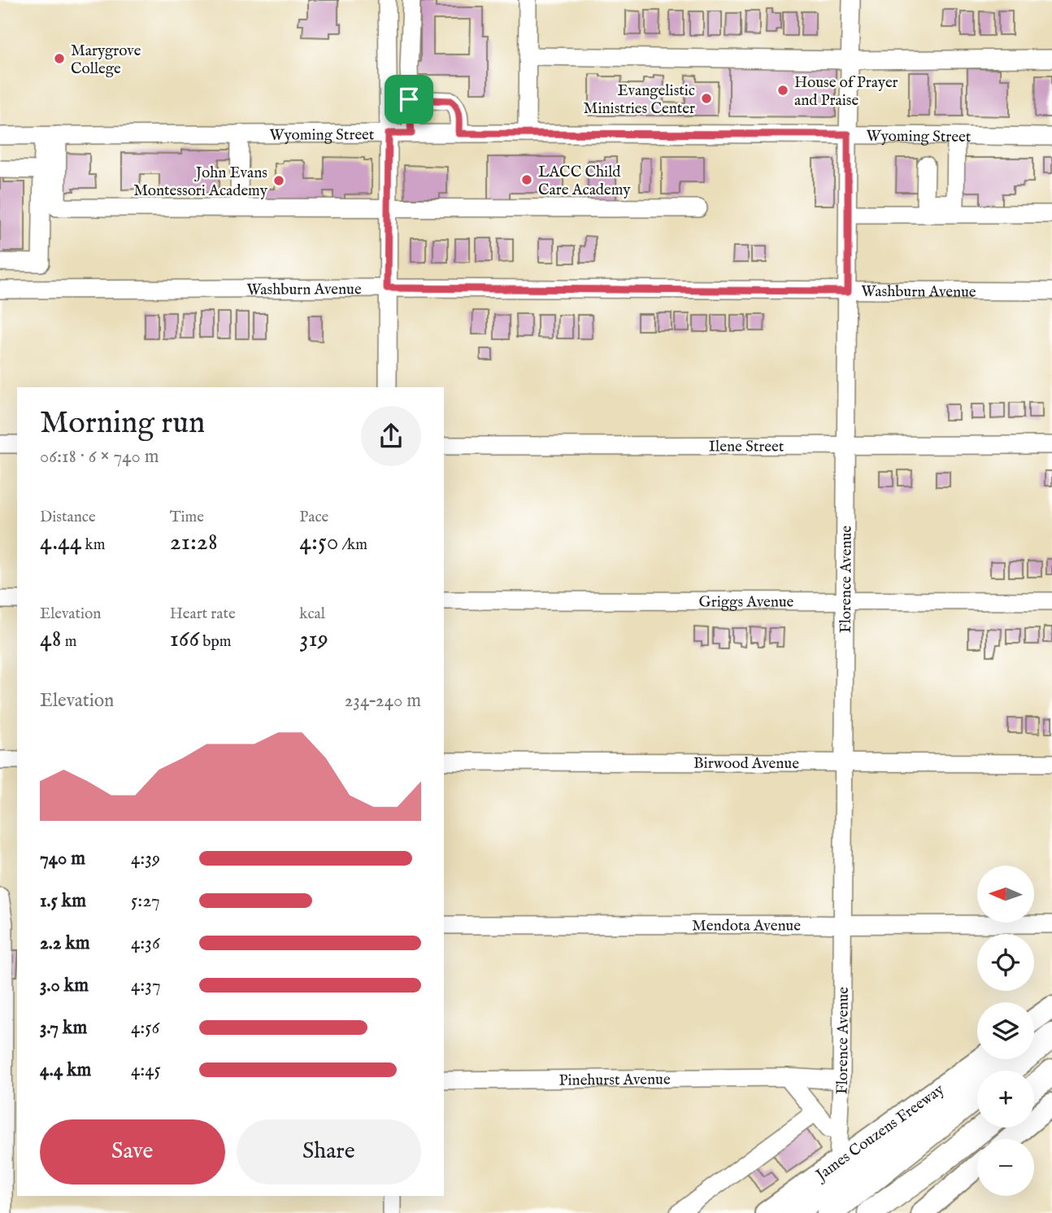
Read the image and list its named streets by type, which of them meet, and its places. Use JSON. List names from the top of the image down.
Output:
{
  "streets": {
    "main road": ["James Couzens Freeway"],
    "street": [
      "Wyoming Street",
      "Washburn Avenue",
      "Ilene Street",
      "Florence Avenue",
      "Griggs Avenue",
      "Birwood Avenue",
      "Mendota Avenue",
      "Pinehurst Avenue"
    ]
  },
  "crossings": [
    ["Wyoming Street", "Florence Avenue"],
    ["Washburn Avenue", "Florence Avenue"],
    ["Ilene Street", "Florence Avenue"],
    ["Florence Avenue", "Griggs Avenue"],
    ["Florence Avenue", "Birwood Avenue"],
    ["Florence Avenue", "Mendota Avenue"],
    ["Florence Avenue", "Pinehurst Avenue"],
    ["Florence Avenue", "James Couzens Freeway"]
  ],
  "places": [
    "Marygrove College",
    "House of Prayer and Praise",
    "Evangelistic Ministries Center",
    "LACC Child Care Academy",
    "John Evans Montessori Academy"
  ],
  "north": "left",
  "page": {
    "heading": ["Morning run", "06:18 · 6 × 740 m"],
    "stats": [
      ["Distance", "4.44 km"],
      ["Time", "21:28"],
      ["Pace", "4:50 /km"],
      ["Elevation", "48 m"],
      ["Heart rate", "166 bpm"],
      ["kcal", "319"]
    ],
    "chart": ["Elevation", "234–240 m"],
    "list": [
      {
        "name": "740 m",
        "note": "4:39"
      },
      {
        "name": "1.5 km",
        "note": "5:27"
      },
      {
        "name": "2.2 km",
        "note": "4:36"
      },
      {
        "name": "3.0 km",
        "note": "4:37"
      },
      {
        "name": "3.7 km",
        "note": "4:56"
      },
      {
        "name": "4.4 km",
        "note": "4:45"
      }
    ],
    "map_buttons": ["+", "−"],
    "buttons": ["Save", "Share"]
  }
}
